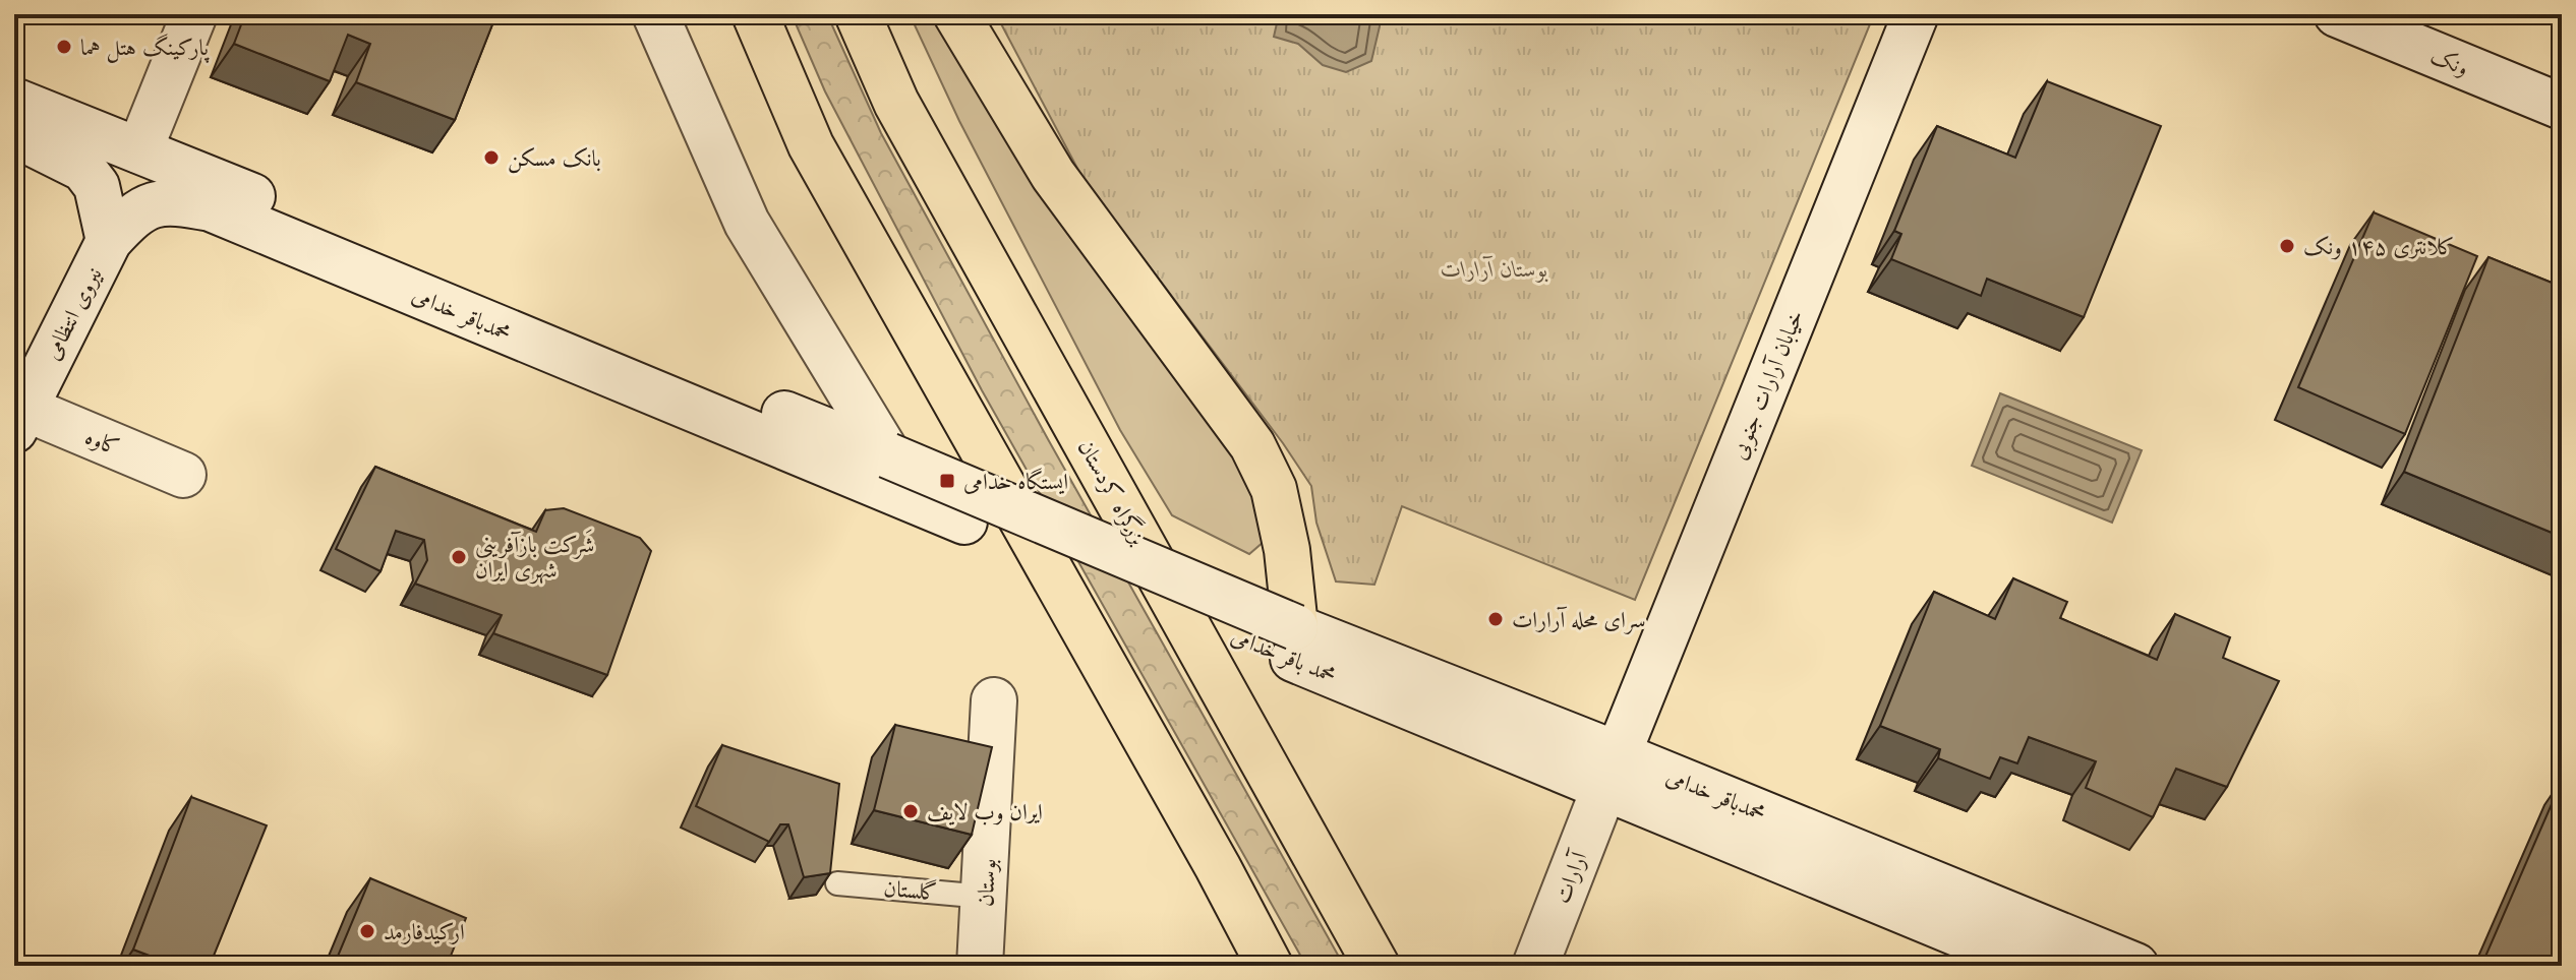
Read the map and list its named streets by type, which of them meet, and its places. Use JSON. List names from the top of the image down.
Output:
{
  "streets": {
    "highway": ["بزرگراه کردستان"],
    "main road": [
      "ونک",
      "نیروی انتظامی",
      "محمدباقر خدامی",
      "خیابان آرارات جنوبی",
      "کاوه",
      "محمد باقر خدامی",
      "آرارات",
      "بوستان"
    ],
    "lane": ["گلستان"]
  },
  "crossings": [
    ["نیروی انتظامی", "محمدباقر خدامی"],
    ["نیروی انتظامی", "کاوه"],
    ["محمدباقر خدامی", "خیابان آرارات جنوبی"],
    ["محمدباقر خدامی", "محمد باقر خدامی"],
    ["محمدباقر خدامی", "آرارات"],
    ["خیابان آرارات جنوبی", "آرارات"],
    ["بوستان", "گلستان"]
  ],
  "parks": ["بوستان آرارات"],
  "places": {
    "other": [
      "پارکینگ هتل هما",
      "بانک مسکن",
      "کلانتری ۱۴۵ ونک",
      "شَرکت بازآفرینی شهری ایران",
      "سرای محله آرارات",
      "ایران وب لایف",
      "ارکیدفارمد"
    ],
    "transit": ["ایستگاه خدامی"]
  }
}
